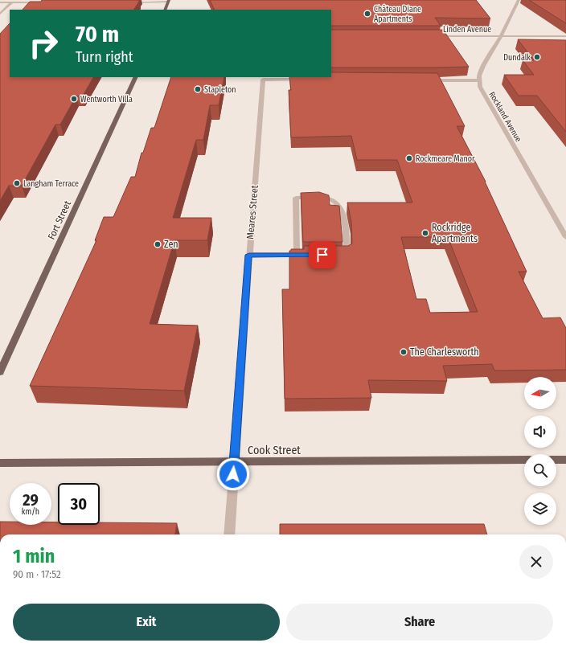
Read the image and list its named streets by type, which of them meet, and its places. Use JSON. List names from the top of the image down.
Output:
{
  "streets": {
    "main road": ["Fort Street", "Cook Street"],
    "street": ["Linden Avenue", "Rockland Avenue", "Meares Street"]
  },
  "crossings": [
    ["Linden Avenue", "Rockland Avenue"],
    ["Meares Street", "Cook Street"]
  ],
  "places": [
    "Château Diane Apartments",
    "Dundalk",
    "Stapleton",
    "Wentworth Villa",
    "Rockmeare Manor",
    "Langham Terrace",
    "Rockridge Apartments",
    "Zen",
    "The Charlesworth"
  ],
  "north": "left",
  "page": {
    "turn": ["70 m", "Turn right"],
    "speed": "29 km/h",
    "limit": "30",
    "heading": ["1 min", "90 m · 17:52"],
    "buttons": ["Exit", "Share"]
  }
}
